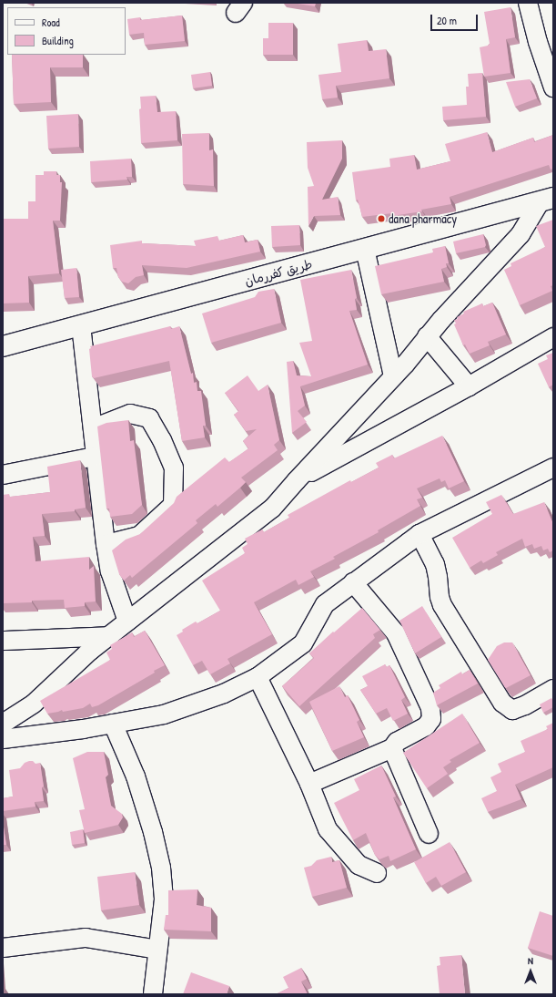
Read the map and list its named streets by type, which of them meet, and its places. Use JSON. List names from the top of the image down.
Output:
{
  "streets": {
    "main road": ["طريق كفررمان"]
  },
  "places": ["dana pharmacy"],
  "legend": ["Road", "Building"],
  "scale_bar": "20 m",
  "north": "top"
}
